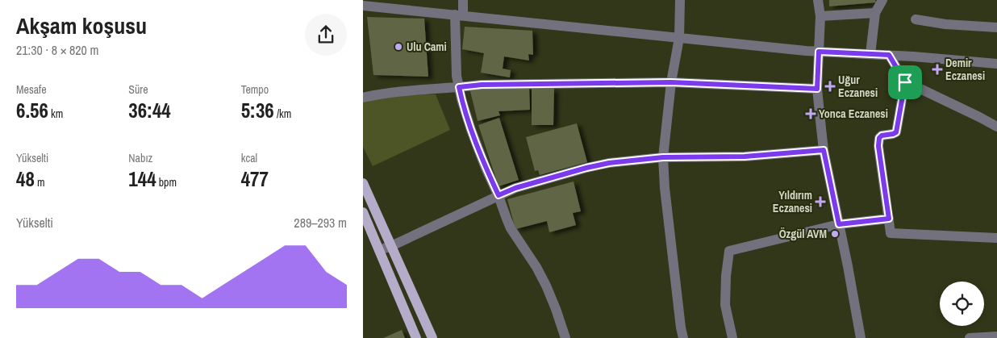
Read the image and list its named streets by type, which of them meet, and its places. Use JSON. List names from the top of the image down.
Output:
{
  "places": {
    "other": ["Ulu Cami", "Özgül AVM"],
    "health": [
      "Demir Eczanesi",
      "Uğur Eczanesi",
      "Yonca Eczanesi",
      "Yıldırım Eczanesi"
    ]
  },
  "page": {
    "heading": ["Akşam koşusu", "21:30 · 8 × 820 m"],
    "stats": [
      ["Mesafe", "6.56 km"],
      ["Süre", "36:44"],
      ["Tempo", "5:36 /km"],
      ["Yükselti", "48 m"],
      ["Nabız", "144 bpm"],
      ["kcal", "477"]
    ],
    "chart": ["Yükselti", "289–293 m"]
  }
}
